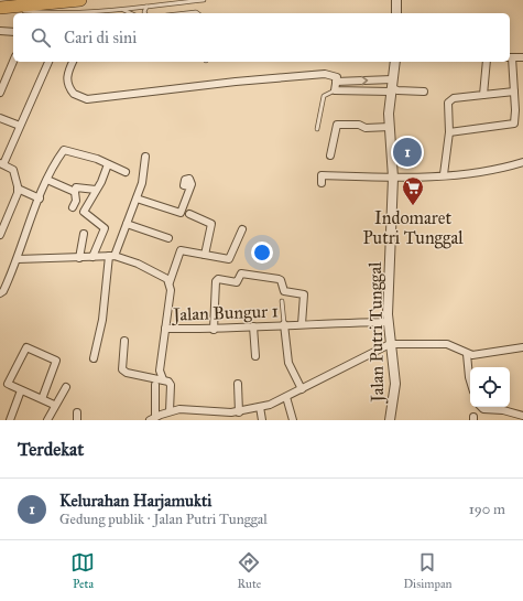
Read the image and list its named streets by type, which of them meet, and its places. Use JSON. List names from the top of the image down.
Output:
{
  "streets": {
    "street": ["Jalan Bungur 1", "Jalan Putri Tunggal"]
  },
  "crossings": [
    ["Jalan Bungur 1", "Jalan Putri Tunggal"]
  ],
  "places": {
    "supermarket": ["Indomaret Putri Tunggal"]
  },
  "page": {
    "search": "Cari di sini",
    "pins": "1",
    "heading": "Terdekat",
    "list": [
      {
        "mark": "1",
        "name": "Kelurahan Harjamukti",
        "note": "Gedung publik · Jalan Putri Tunggal",
        "value": "190 m"
      }
    ],
    "nav": ["Peta", "Rute", "Disimpan"]
  }
}
